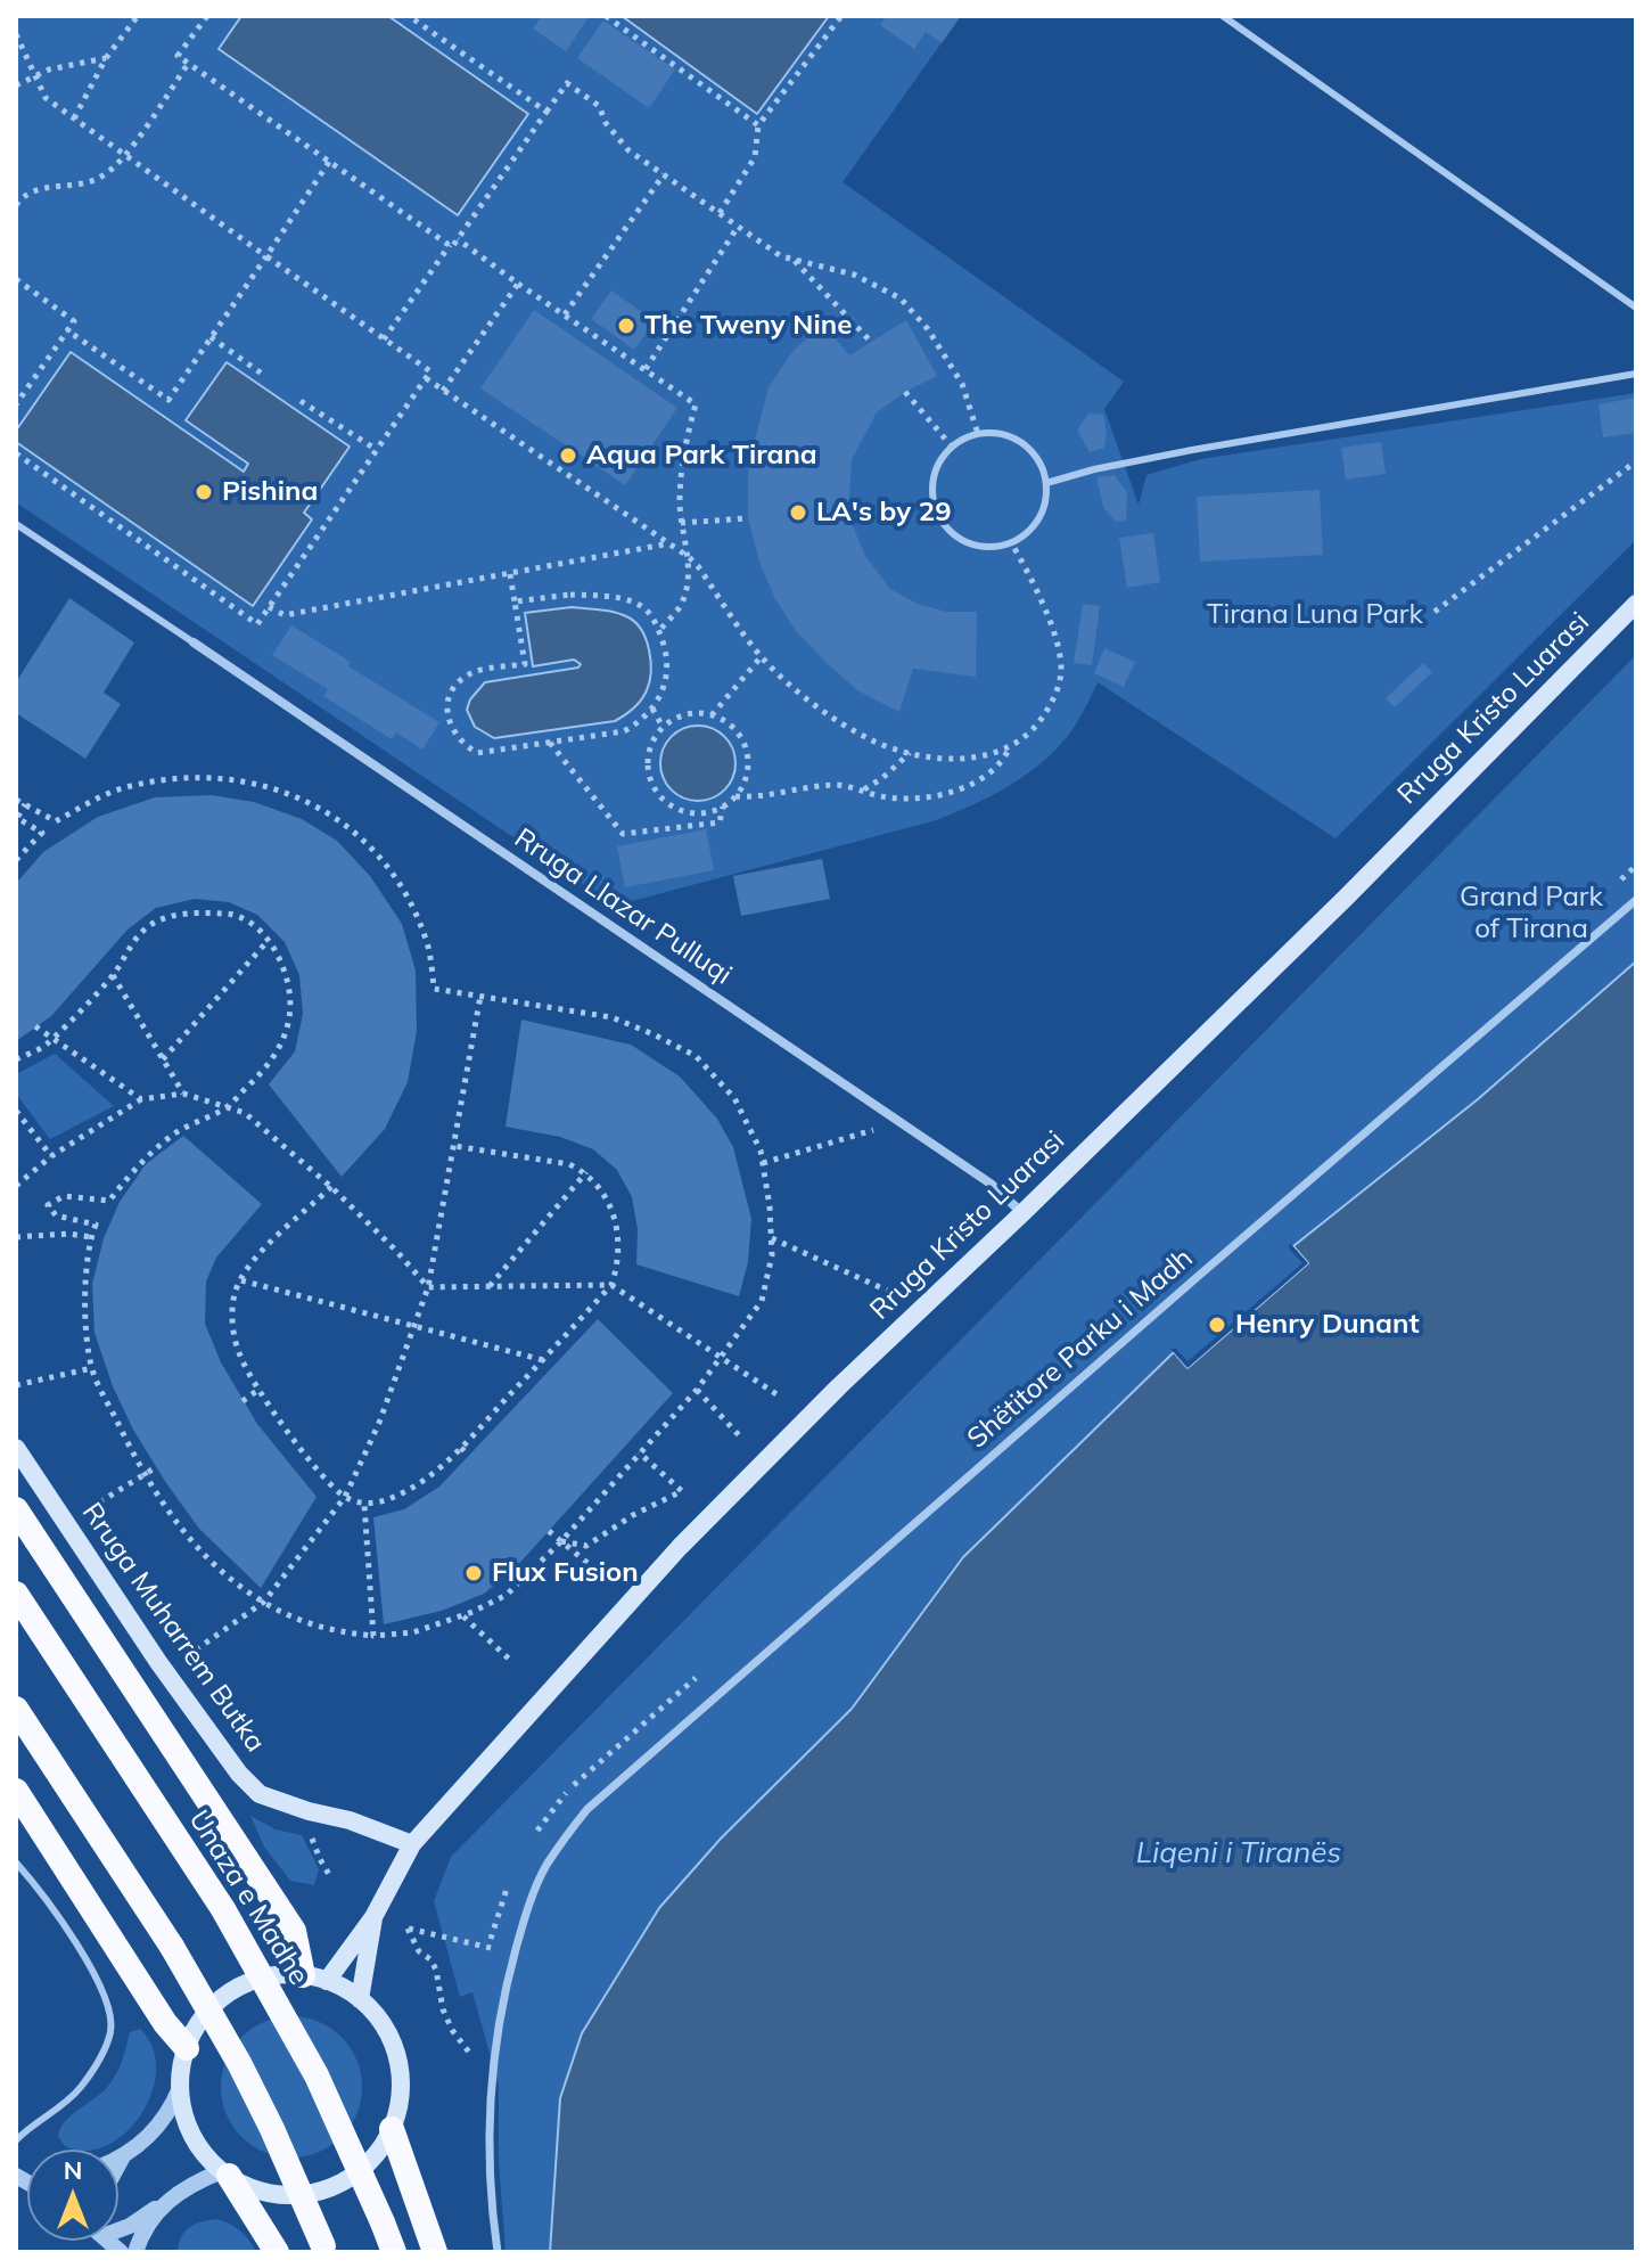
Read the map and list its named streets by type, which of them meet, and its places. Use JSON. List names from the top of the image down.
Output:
{
  "streets": {
    "highway": ["Unaza e Madhe"],
    "main road": ["Rruga Kristo Luarasi", "Rruga Muharrem Butka"],
    "street": ["Rruga Llazar Pulluqi", "Shëtitore Parku i Madh"]
  },
  "crossings": [
    ["Rruga Kristo Luarasi", "Rruga Llazar Pulluqi"],
    ["Rruga Kristo Luarasi", "Rruga Muharrem Butka"]
  ],
  "water": ["Liqeni i Tiranës"],
  "parks": ["Tirana Luna Park", "Grand Park of Tirana"],
  "places": [
    "The Tweny Nine",
    "Aqua Park Tirana",
    "Pishina",
    "LA's by 29",
    "Henry Dunant",
    "Flux Fusion"
  ],
  "north": "top"
}
